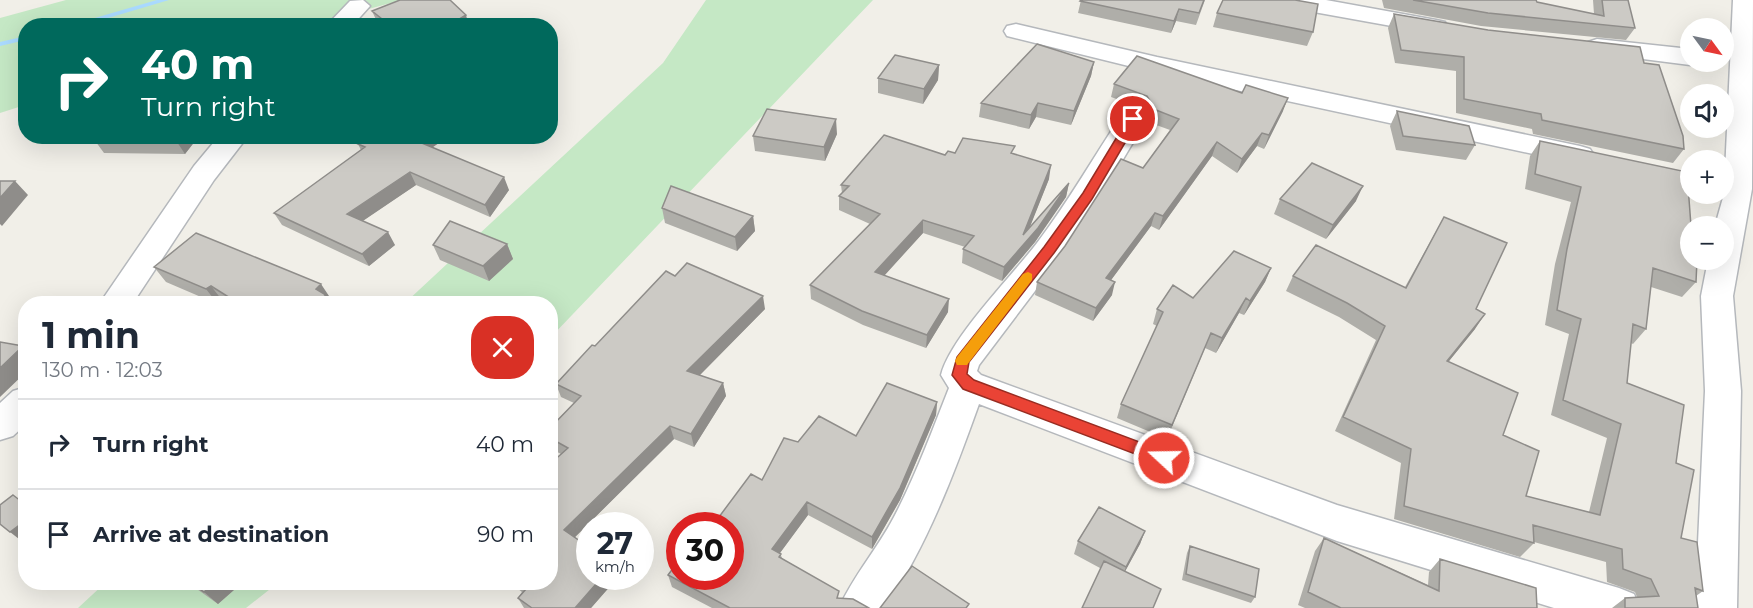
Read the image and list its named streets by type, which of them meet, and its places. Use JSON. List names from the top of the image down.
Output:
{
  "north": "bottom right",
  "page": {
    "map_buttons": ["+", "−"],
    "turn": ["40 m", "Turn right"],
    "heading": ["1 min", "130 m · 12:03"],
    "list": [
      {
        "name": "Turn right",
        "value": "40 m"
      },
      {
        "name": "Arrive at destination",
        "value": "90 m"
      }
    ],
    "speed": "27 km/h",
    "limit": "30"
  }
}
